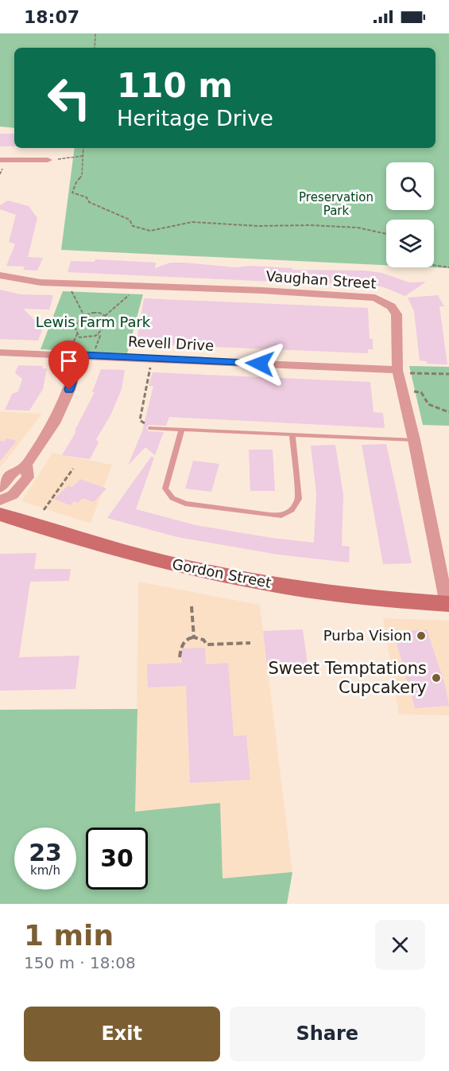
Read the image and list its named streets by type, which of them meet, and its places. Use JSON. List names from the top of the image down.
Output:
{
  "streets": {
    "main road": ["Gordon Street"],
    "street": ["Vaughan Street", "Revell Drive"]
  },
  "crossings": [
    ["Vaughan Street", "Revell Drive"],
    ["Vaughan Street", "Gordon Street"]
  ],
  "parks": ["Preservation Park", "Lewis Farm Park"],
  "places": ["Purba Vision", "Sweet Temptations Cupcakery"],
  "page": {
    "status": "18:07",
    "turn": ["110 m", "Heritage Drive"],
    "speed": "23 km/h",
    "limit": "30",
    "heading": ["1 min", "150 m · 18:08"],
    "buttons": ["Exit", "Share"]
  }
}
